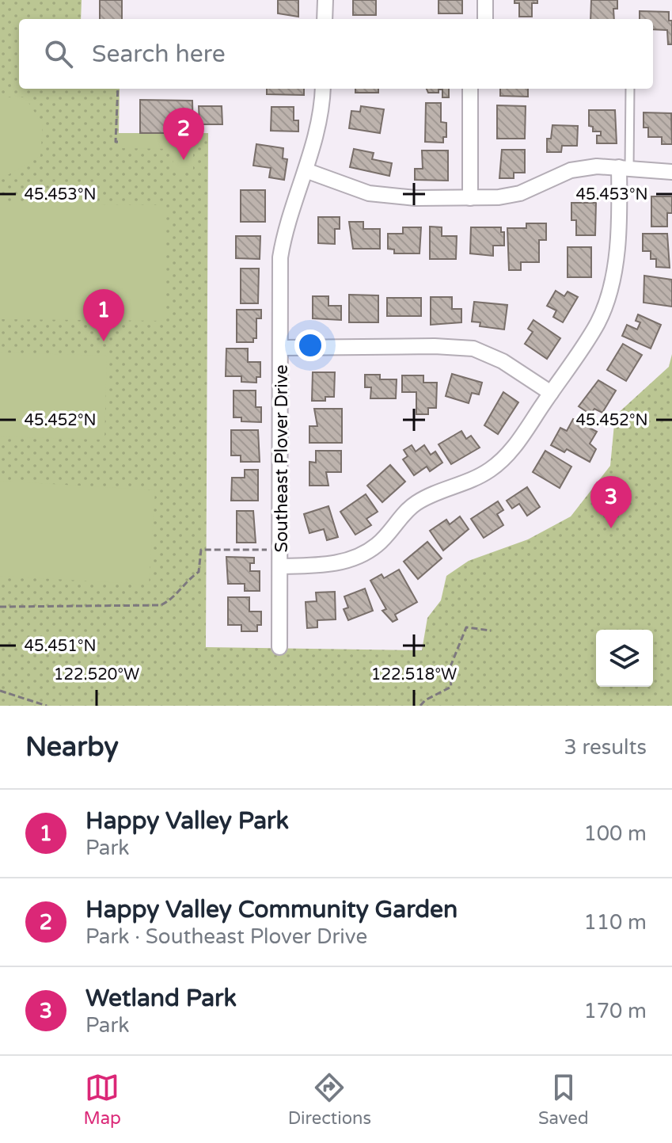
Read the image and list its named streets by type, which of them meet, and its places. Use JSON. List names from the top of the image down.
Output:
{
  "streets": {
    "street": ["Southeast Plover Drive"]
  },
  "page": {
    "search": "Search here",
    "pins": ["2", "1", "3"],
    "heading": ["Nearby", "3 results"],
    "list": [
      {
        "mark": "1",
        "name": "Happy Valley Park",
        "note": "Park",
        "value": "100 m"
      },
      {
        "mark": "2",
        "name": "Happy Valley Community Garden",
        "note": "Park · Southeast Plover Drive",
        "value": "110 m"
      },
      {
        "mark": "3",
        "name": "Wetland Park",
        "note": "Park",
        "value": "170 m"
      }
    ],
    "nav": ["Map", "Directions", "Saved"]
  },
  "coordinates": [
    "45.453°N",
    "45.452°N",
    "45.451°N",
    "122.520°W",
    "122.518°W"
  ]
}
